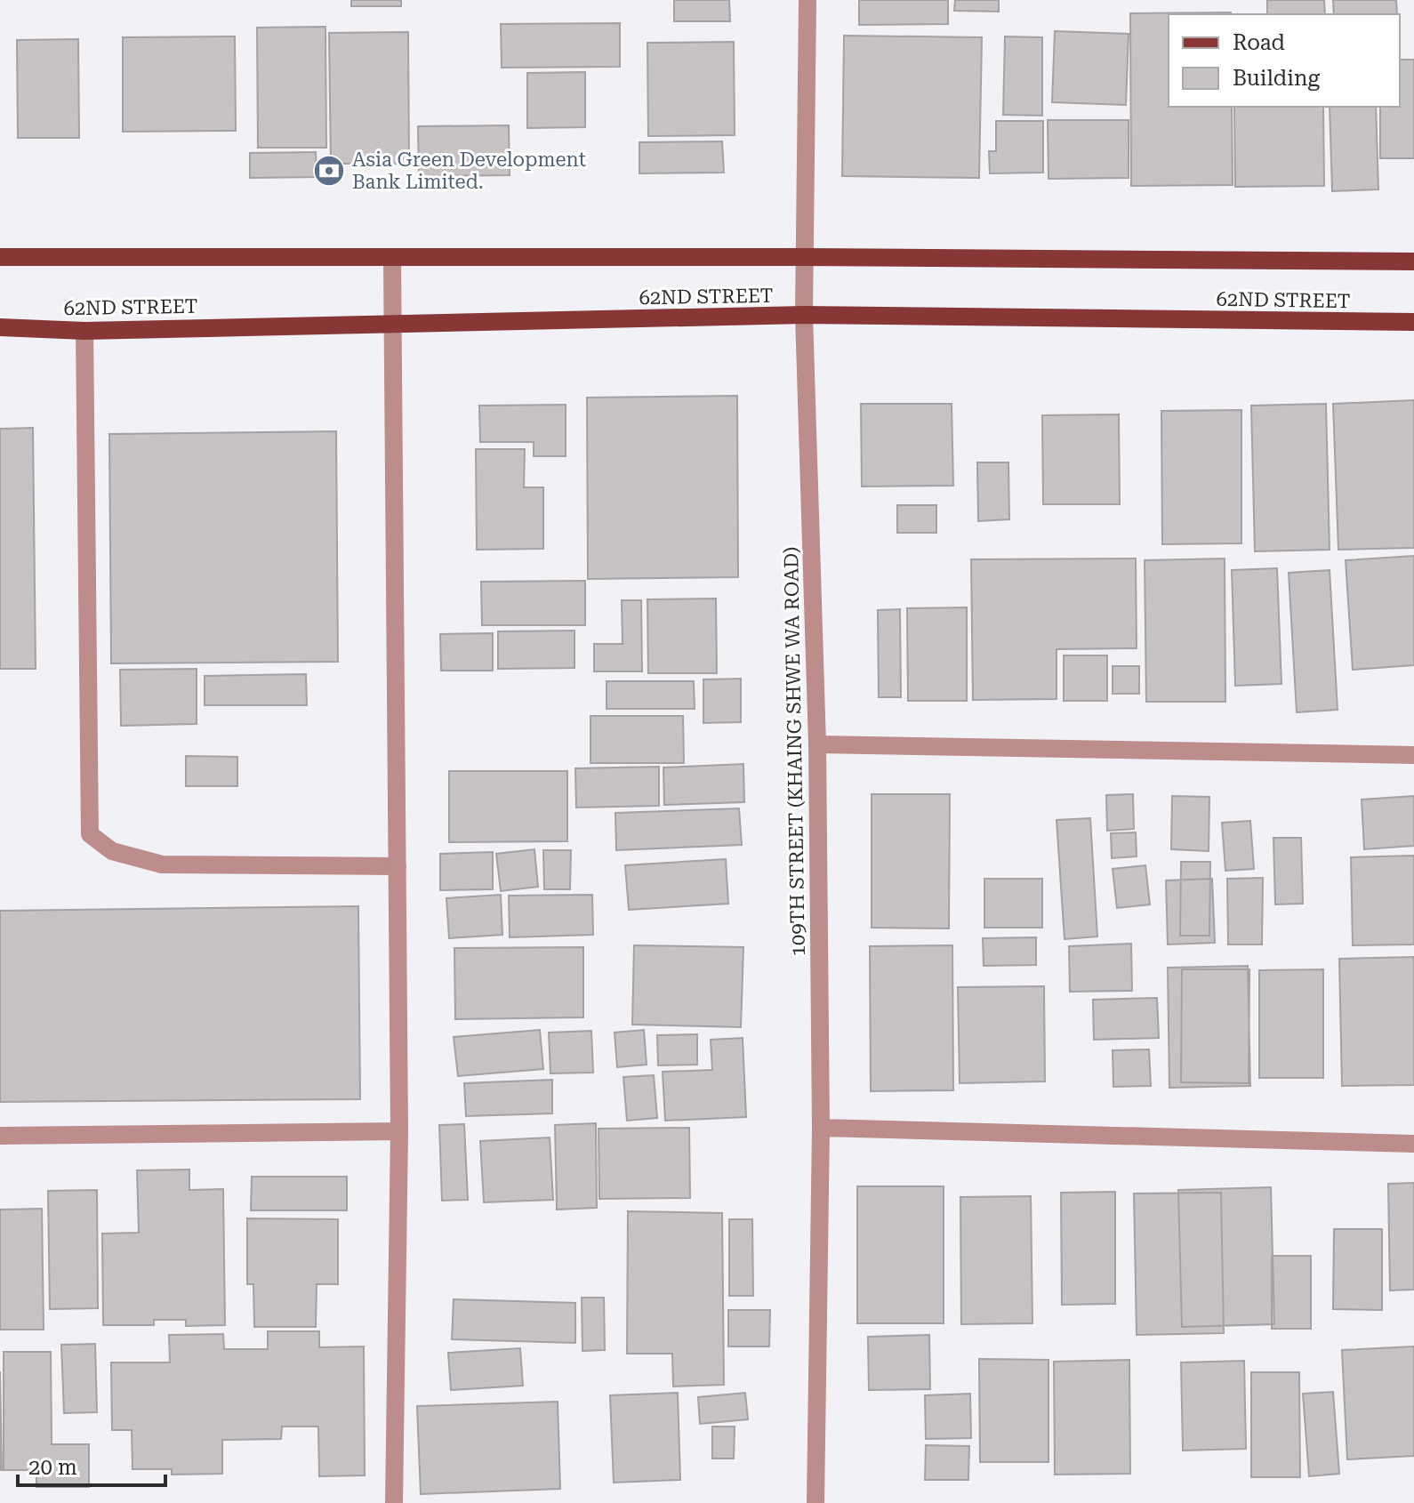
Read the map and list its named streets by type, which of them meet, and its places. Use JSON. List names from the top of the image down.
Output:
{
  "streets": {
    "main road": ["62ND STREET"],
    "street": ["109TH STREET (KHAING SHWE WA ROAD)"]
  },
  "crossings": [
    ["62ND STREET", "109TH STREET (KHAING SHWE WA ROAD)"]
  ],
  "places": {
    "bank": ["Asia Green Development Bank Limited."]
  },
  "legend": ["Road", "Building"],
  "scale_bar": "20 m"
}
